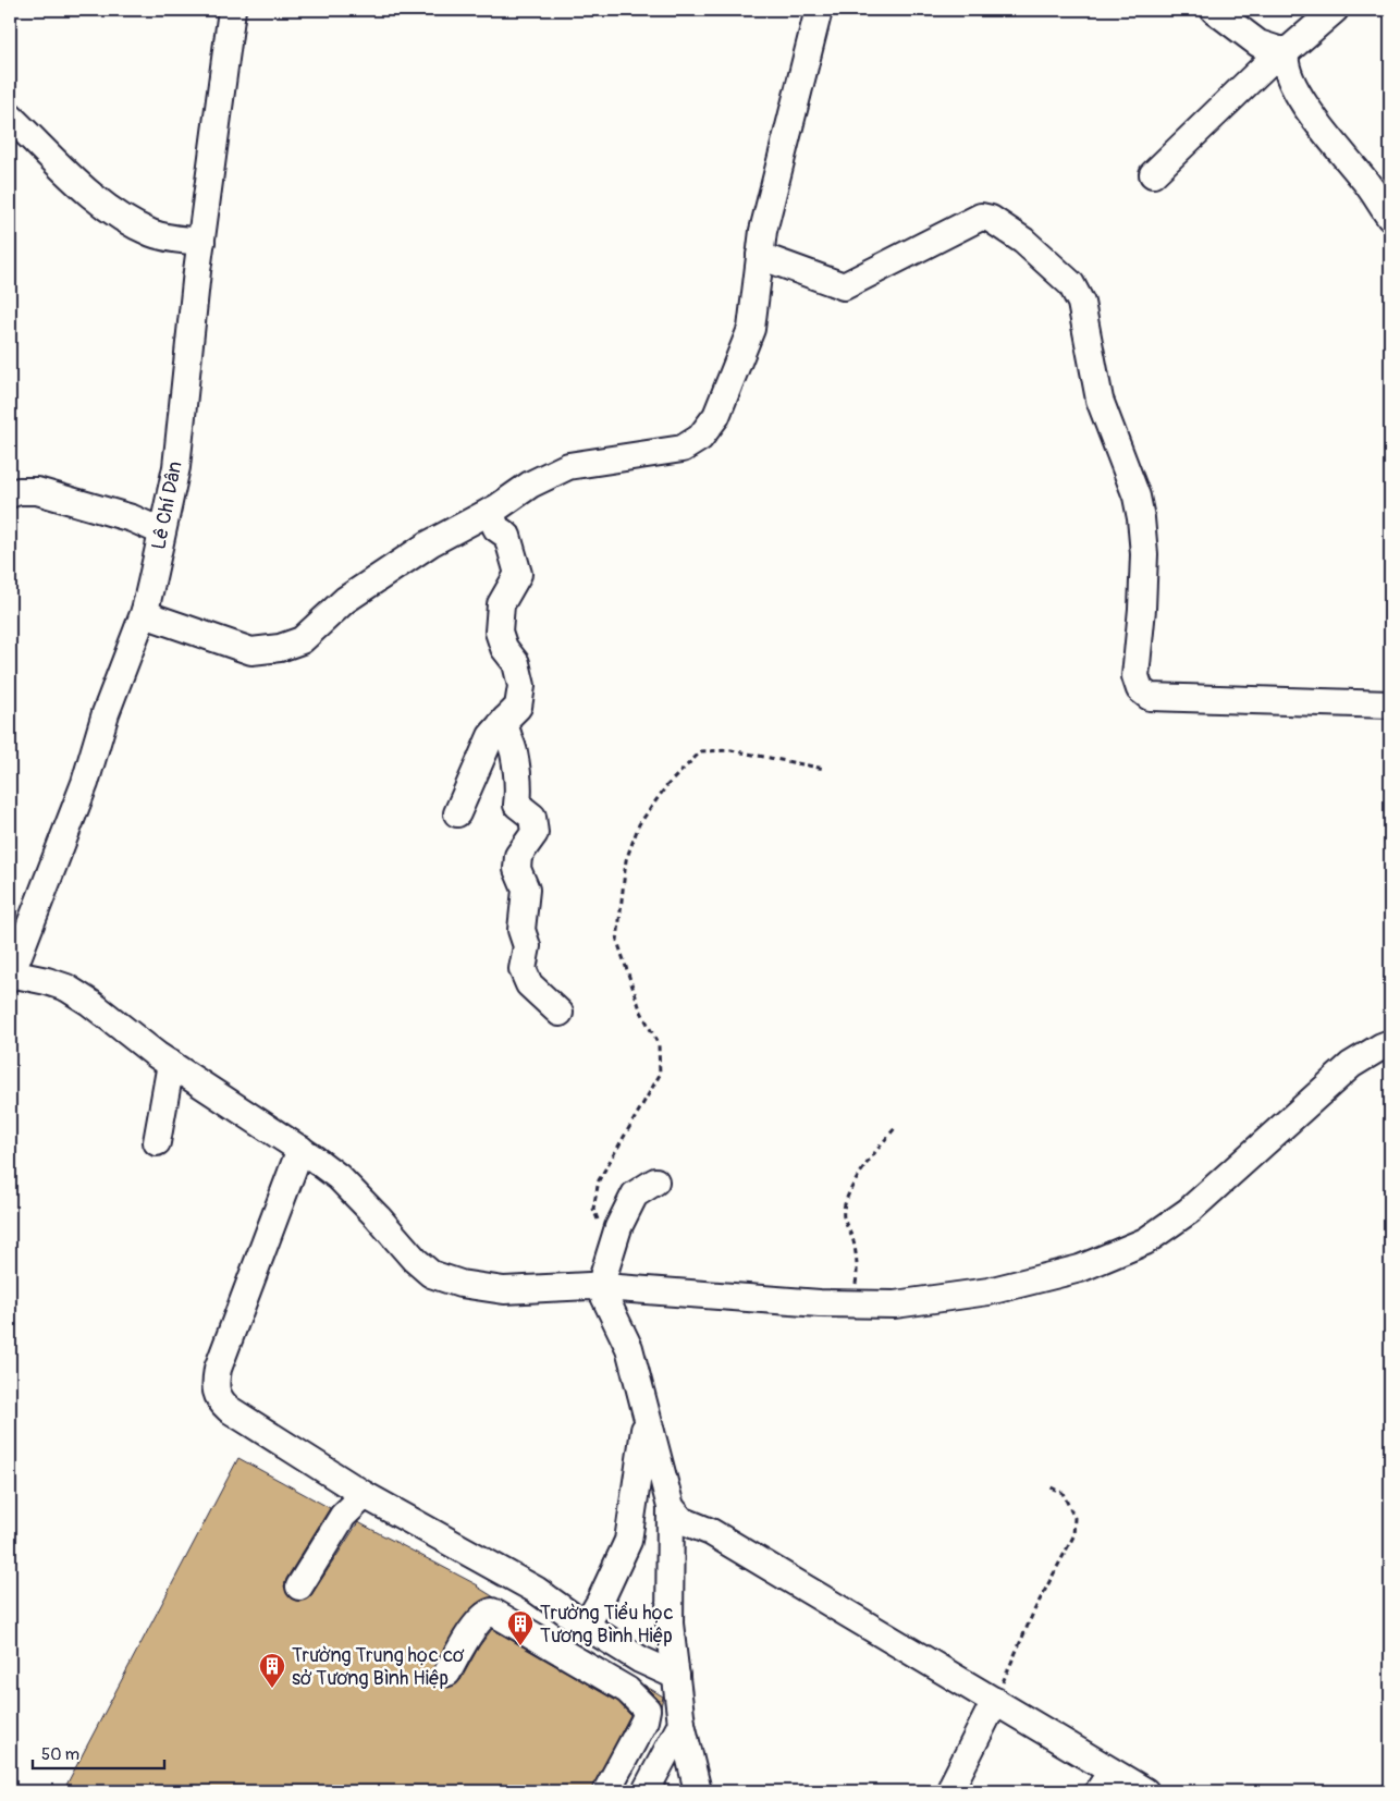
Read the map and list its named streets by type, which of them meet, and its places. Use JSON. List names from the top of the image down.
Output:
{
  "streets": {
    "street": ["Lê Chí Dân"]
  },
  "places": {
    "building": ["Trường Tiểu học Tương Bình Hiệp", "Trường Trung học cơ sở Tương Bình Hiệp"]
  },
  "scale_bar": "50 m"
}
